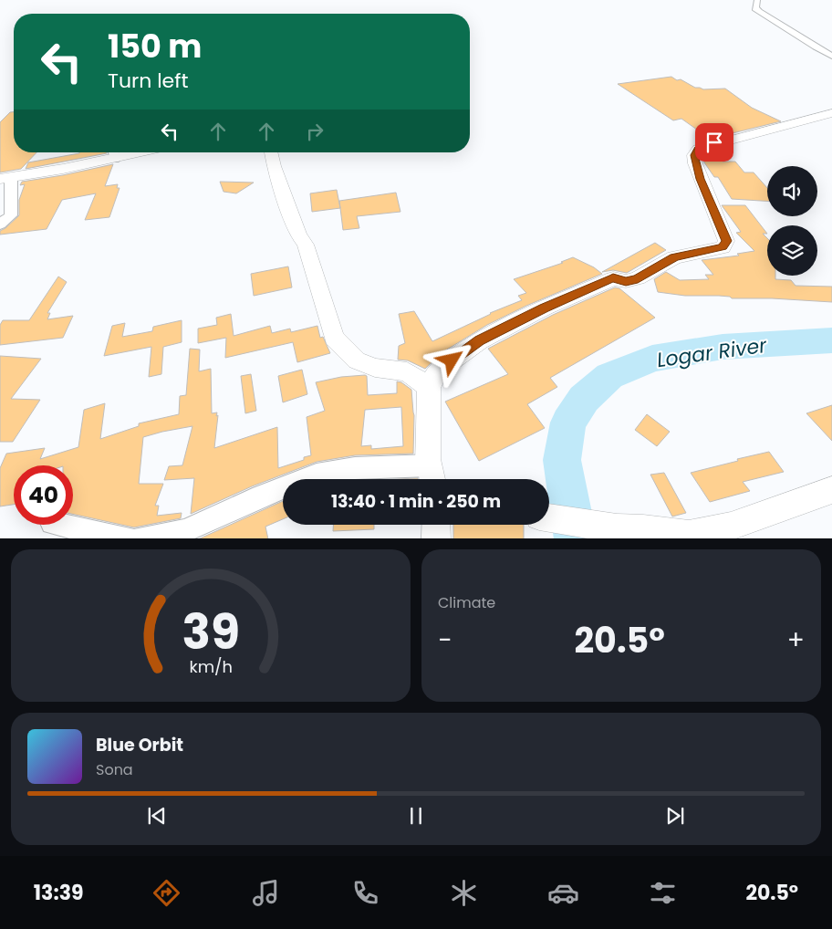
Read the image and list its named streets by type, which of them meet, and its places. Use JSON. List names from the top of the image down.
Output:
{
  "water": ["Logar River"],
  "page": {
    "turn": ["150 m", "Turn left"],
    "limit": "40",
    "trip": "13:40 · 1 min · 250 m",
    "tile": "Climate",
    "heat": ["−", "20.5°", "+"],
    "song": ["Blue Orbit", "Sona"],
    "tabs": ["13:39", "20.5°"],
    "gauge": ["39", "km/h"]
  }
}
